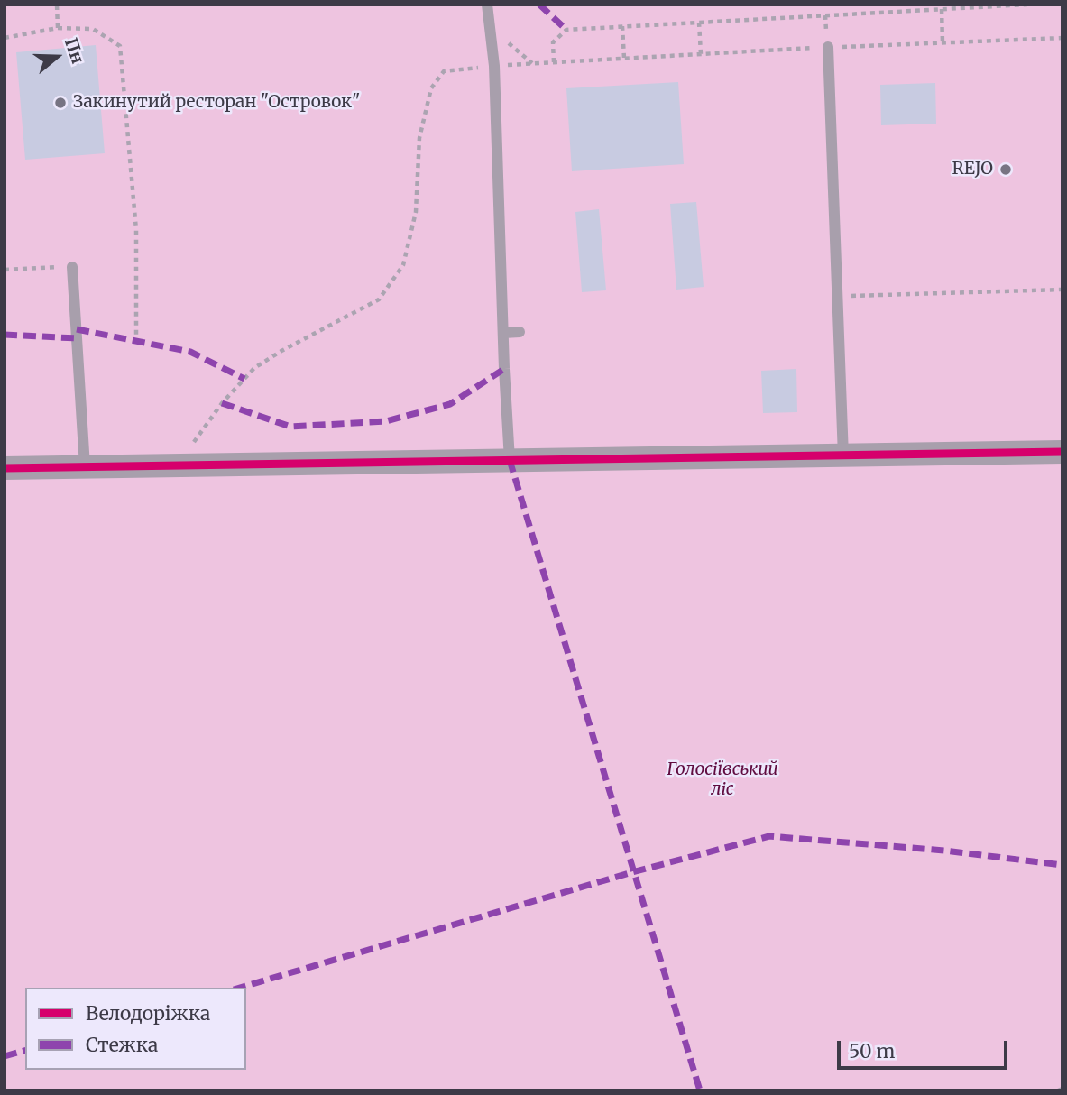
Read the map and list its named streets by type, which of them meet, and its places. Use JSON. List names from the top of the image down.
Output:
{
  "parks": ["Голосіївський ліс"],
  "places": ["Закинутий ресторан \"Островок\"", "REJO"],
  "legend": ["Велодоріжка", "Стежка"],
  "scale_bar": "50 m",
  "north": "right"
}
